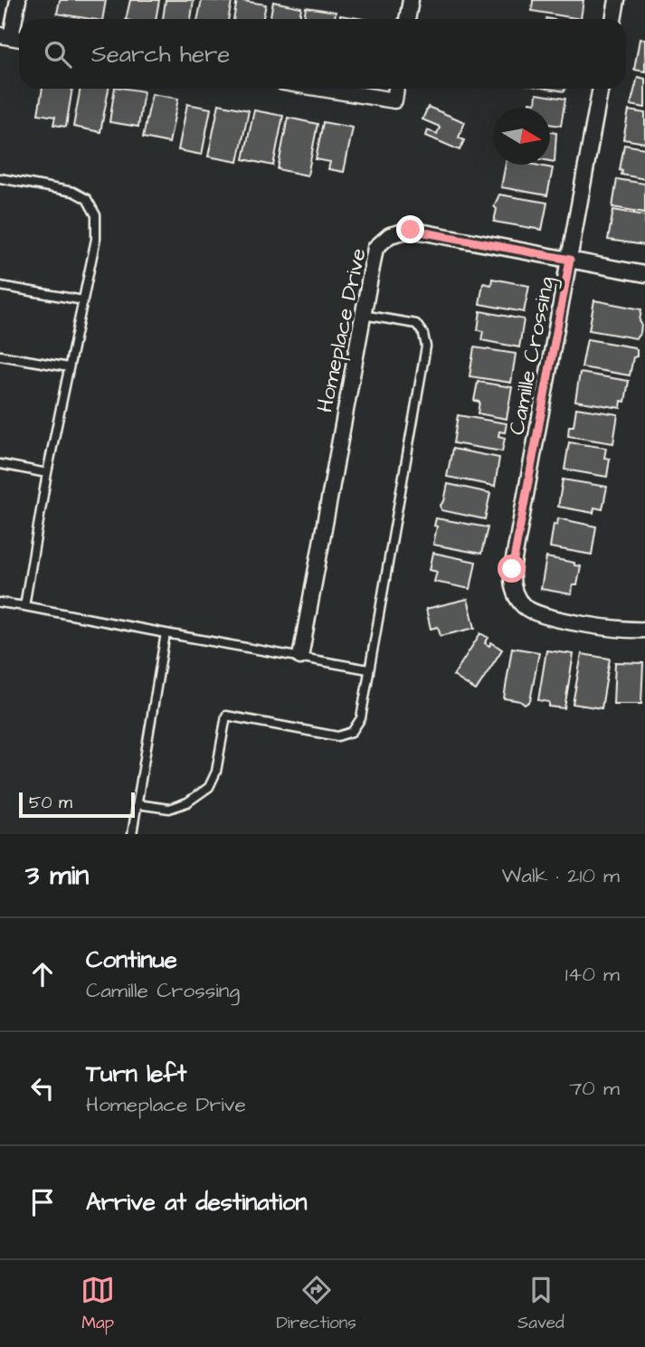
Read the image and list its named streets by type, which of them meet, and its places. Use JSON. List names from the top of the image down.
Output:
{
  "streets": {
    "street": ["Homeplace Drive", "Camille Crossing"]
  },
  "crossings": [
    ["Homeplace Drive", "Camille Crossing"]
  ],
  "scale_bar": "50 m",
  "north": "right",
  "page": {
    "search": "Search here",
    "scale": "50 m",
    "heading": ["3 min", "Walk · 210 m"],
    "list": [
      ["Continue", "Camille Crossing", "140 m"],
      ["Turn left", "Homeplace Drive", "70 m"],
      "Arrive at destination"
    ],
    "nav": ["Map", "Directions", "Saved"]
  }
}
